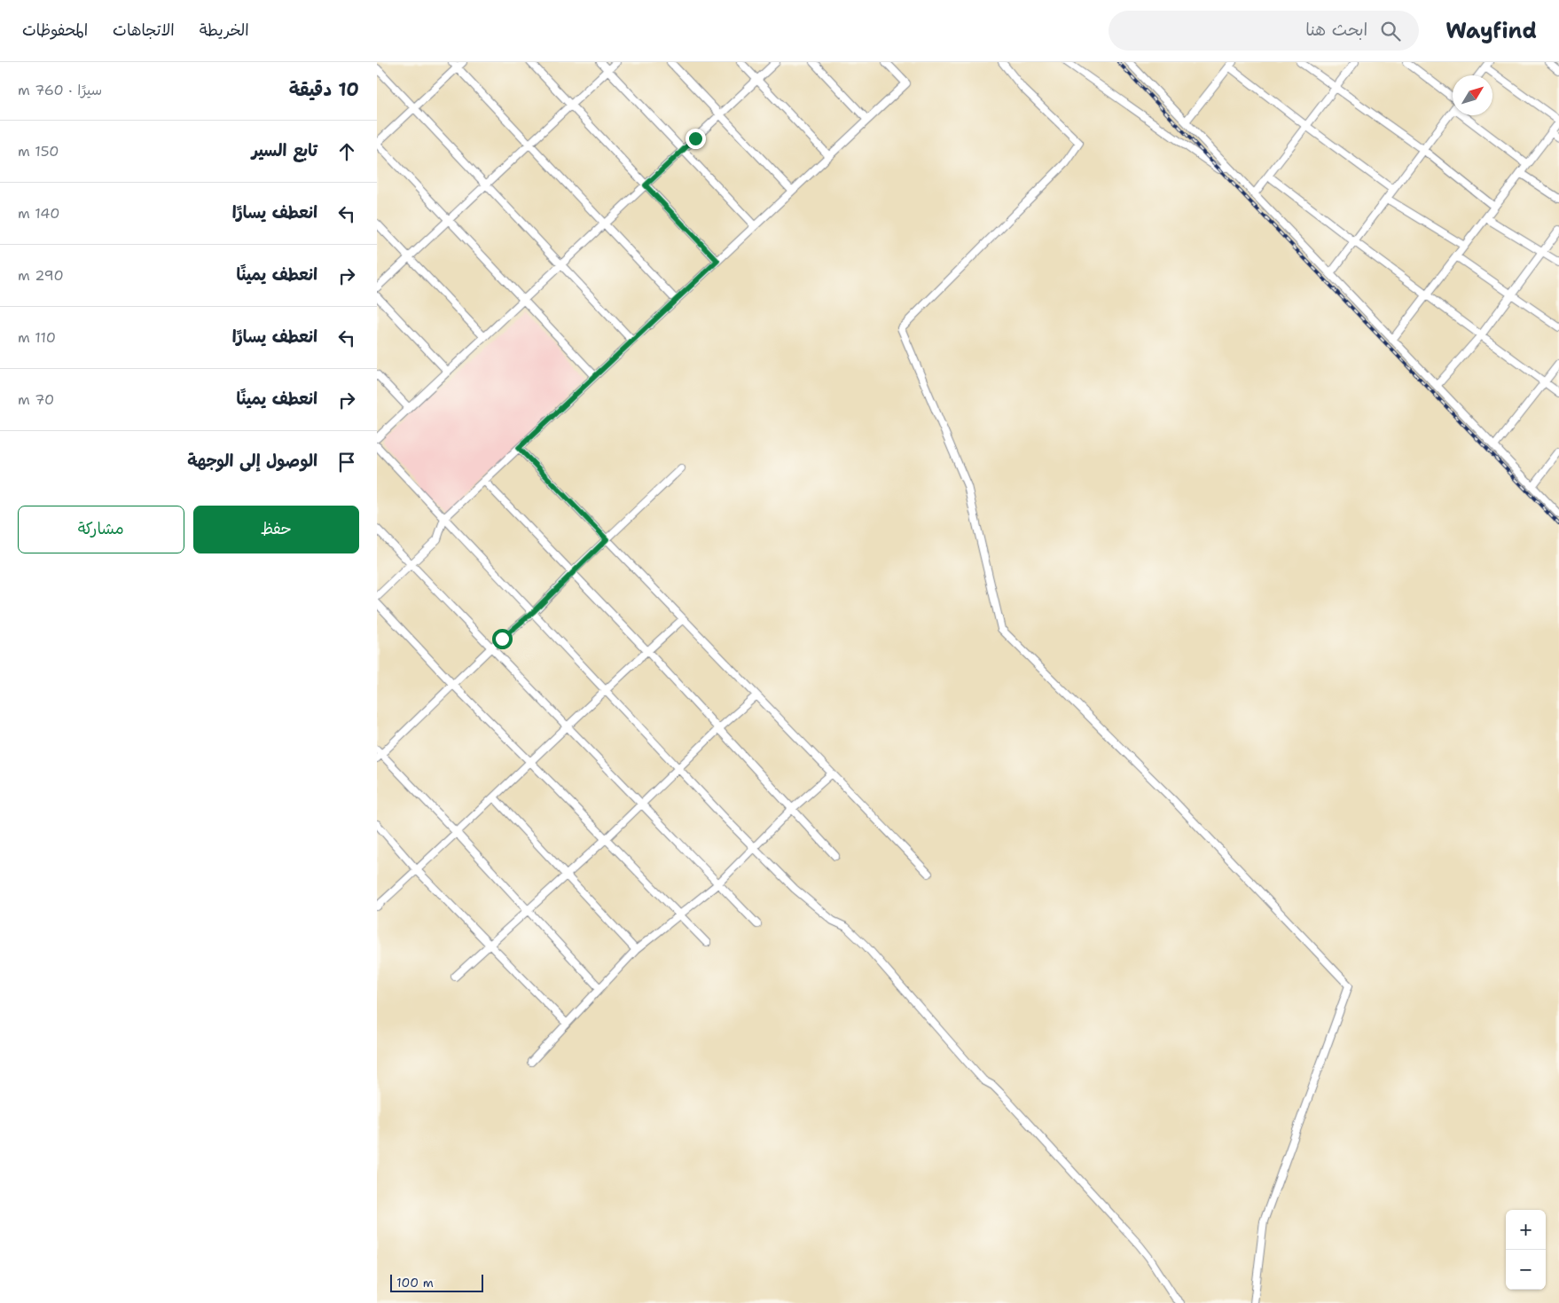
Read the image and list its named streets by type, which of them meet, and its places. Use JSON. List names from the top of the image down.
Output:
{
  "scale_bar": "100 m",
  "north": "top right",
  "page": {
    "header": "Wayfind",
    "search": "ابحث هنا",
    "nav": ["الخريطة", "الاتجاهات", "المحفوظات"],
    "heading": ["10 دقيقة", "سيرًا · 760 m"],
    "list": [
      ["تابع السير", "150 m"],
      ["انعطف يسارًا", "140 m"],
      ["انعطف يمينًا", "290 m"],
      ["انعطف يسارًا", "110 m"],
      ["انعطف يمينًا", "70 m"],
      "الوصول إلى الوجهة"
    ],
    "buttons": ["حفظ", "مشاركة"],
    "map_buttons": ["+", "−"],
    "scale": "100 m"
  }
}
